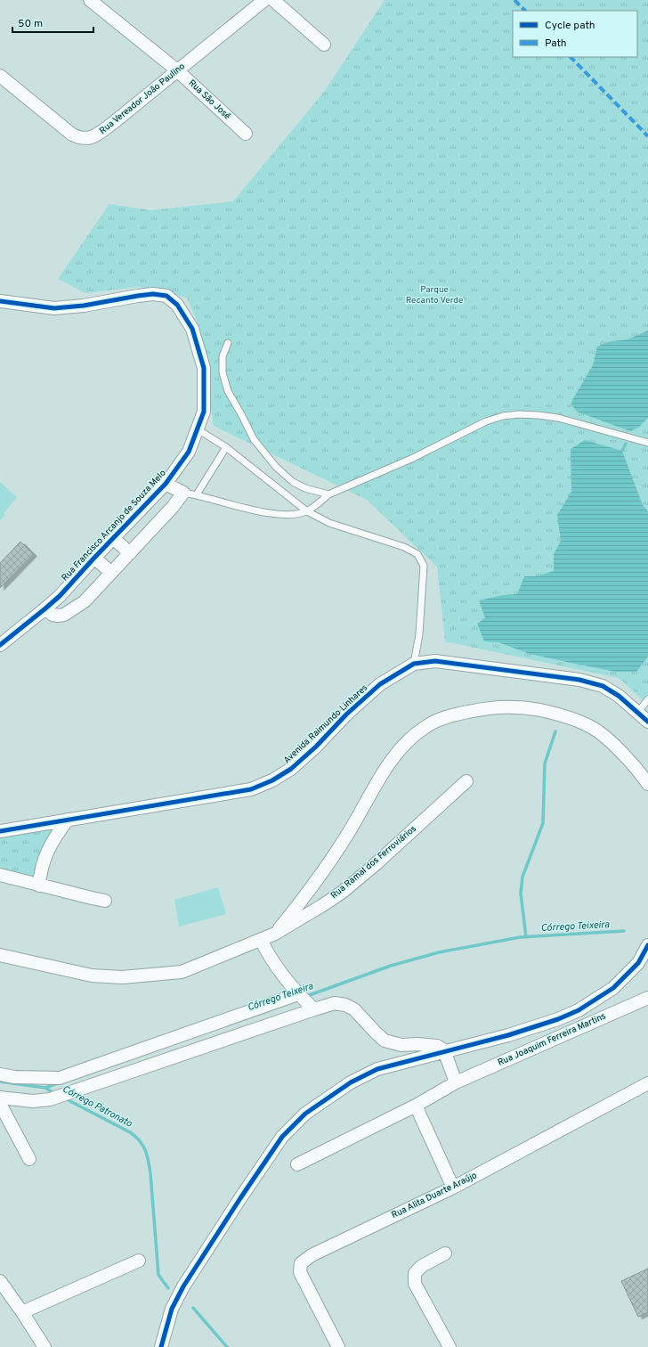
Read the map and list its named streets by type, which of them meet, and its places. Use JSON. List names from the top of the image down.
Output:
{
  "streets": {
    "street": [
      "Rua Vereador João Paulino",
      "Rua São José",
      "Rua Francisco Arcanjo de Souza Melo",
      "Avenida Raimundo Linhares",
      "Rua Ramal dos Ferroviários",
      "Rua Joaquim Ferreira Martins",
      "Rua Alita Duarte Araújo"
    ]
  },
  "crossings": [
    ["Rua Vereador João Paulino", "Rua São José"]
  ],
  "water": ["Córrego Teixeira", "Córrego Patronato"],
  "parks": ["Parque Recanto Verde"],
  "legend": ["Cycle path", "Path"],
  "scale_bar": "50 m"
}
